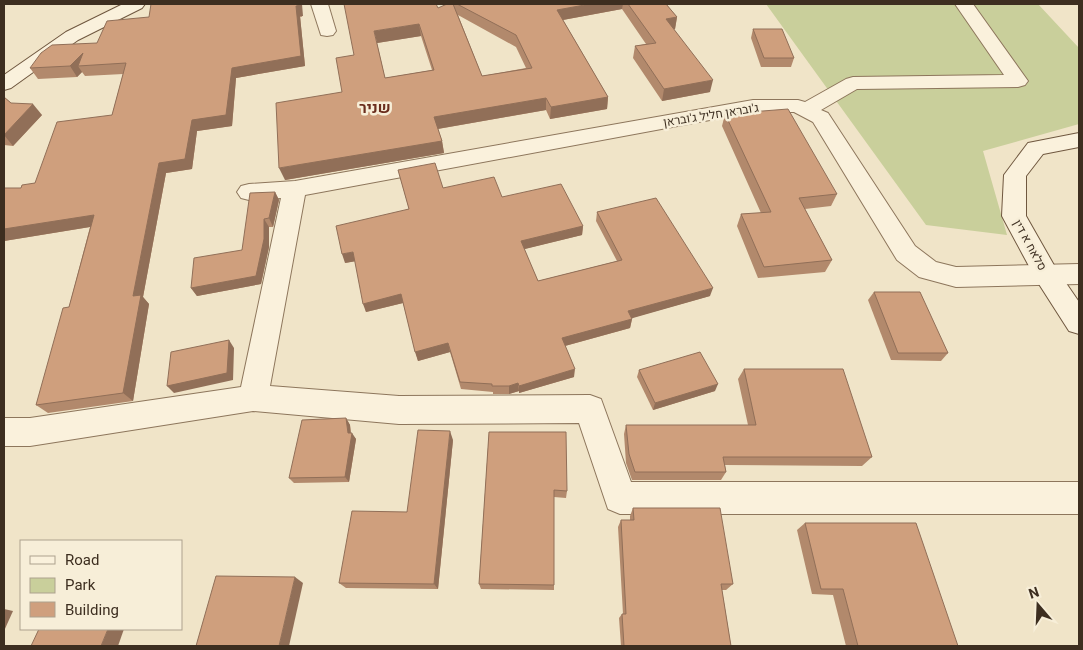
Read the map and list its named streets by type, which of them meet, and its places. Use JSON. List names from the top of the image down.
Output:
{
  "streets": {
    "street": ["ג'ובראן חליל ג'ובראן", "סלאח א דין"]
  },
  "crossings": [
    ["ג'ובראן חליל ג'ובראן", "סלאח א דין"]
  ],
  "districts": ["שניר"],
  "legend": ["Road", "Park", "Building"],
  "north": "top"
}
